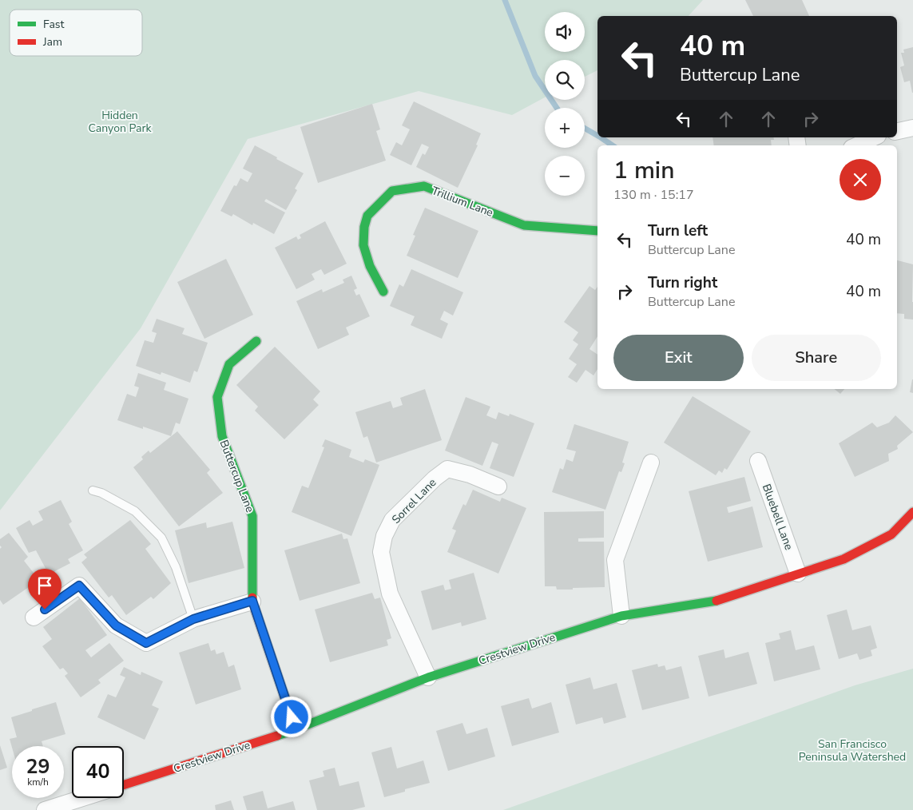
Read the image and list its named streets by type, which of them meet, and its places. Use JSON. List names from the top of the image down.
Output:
{
  "streets": {
    "street": [
      "Trillium Lane",
      "Buttercup Lane",
      "Sorrel Lane",
      "Bluebell Lane",
      "Crestview Drive"
    ]
  },
  "crossings": [
    ["Buttercup Lane", "Crestview Drive"],
    ["Sorrel Lane", "Crestview Drive"],
    ["Bluebell Lane", "Crestview Drive"]
  ],
  "parks": ["Hidden Canyon Park", "San Francisco Peninsula Watershed"],
  "legend": ["Fast", "Jam"],
  "page": {
    "map_buttons": ["+", "−"],
    "turn": ["40 m", "Buttercup Lane"],
    "heading": ["1 min", "130 m · 15:17"],
    "list": [
      {
        "name": "Turn left",
        "note": "Buttercup Lane",
        "value": "40 m"
      },
      {
        "name": "Turn right",
        "note": "Buttercup Lane",
        "value": "40 m"
      }
    ],
    "buttons": ["Exit", "Share"],
    "speed": "29 km/h",
    "limit": "40"
  }
}
